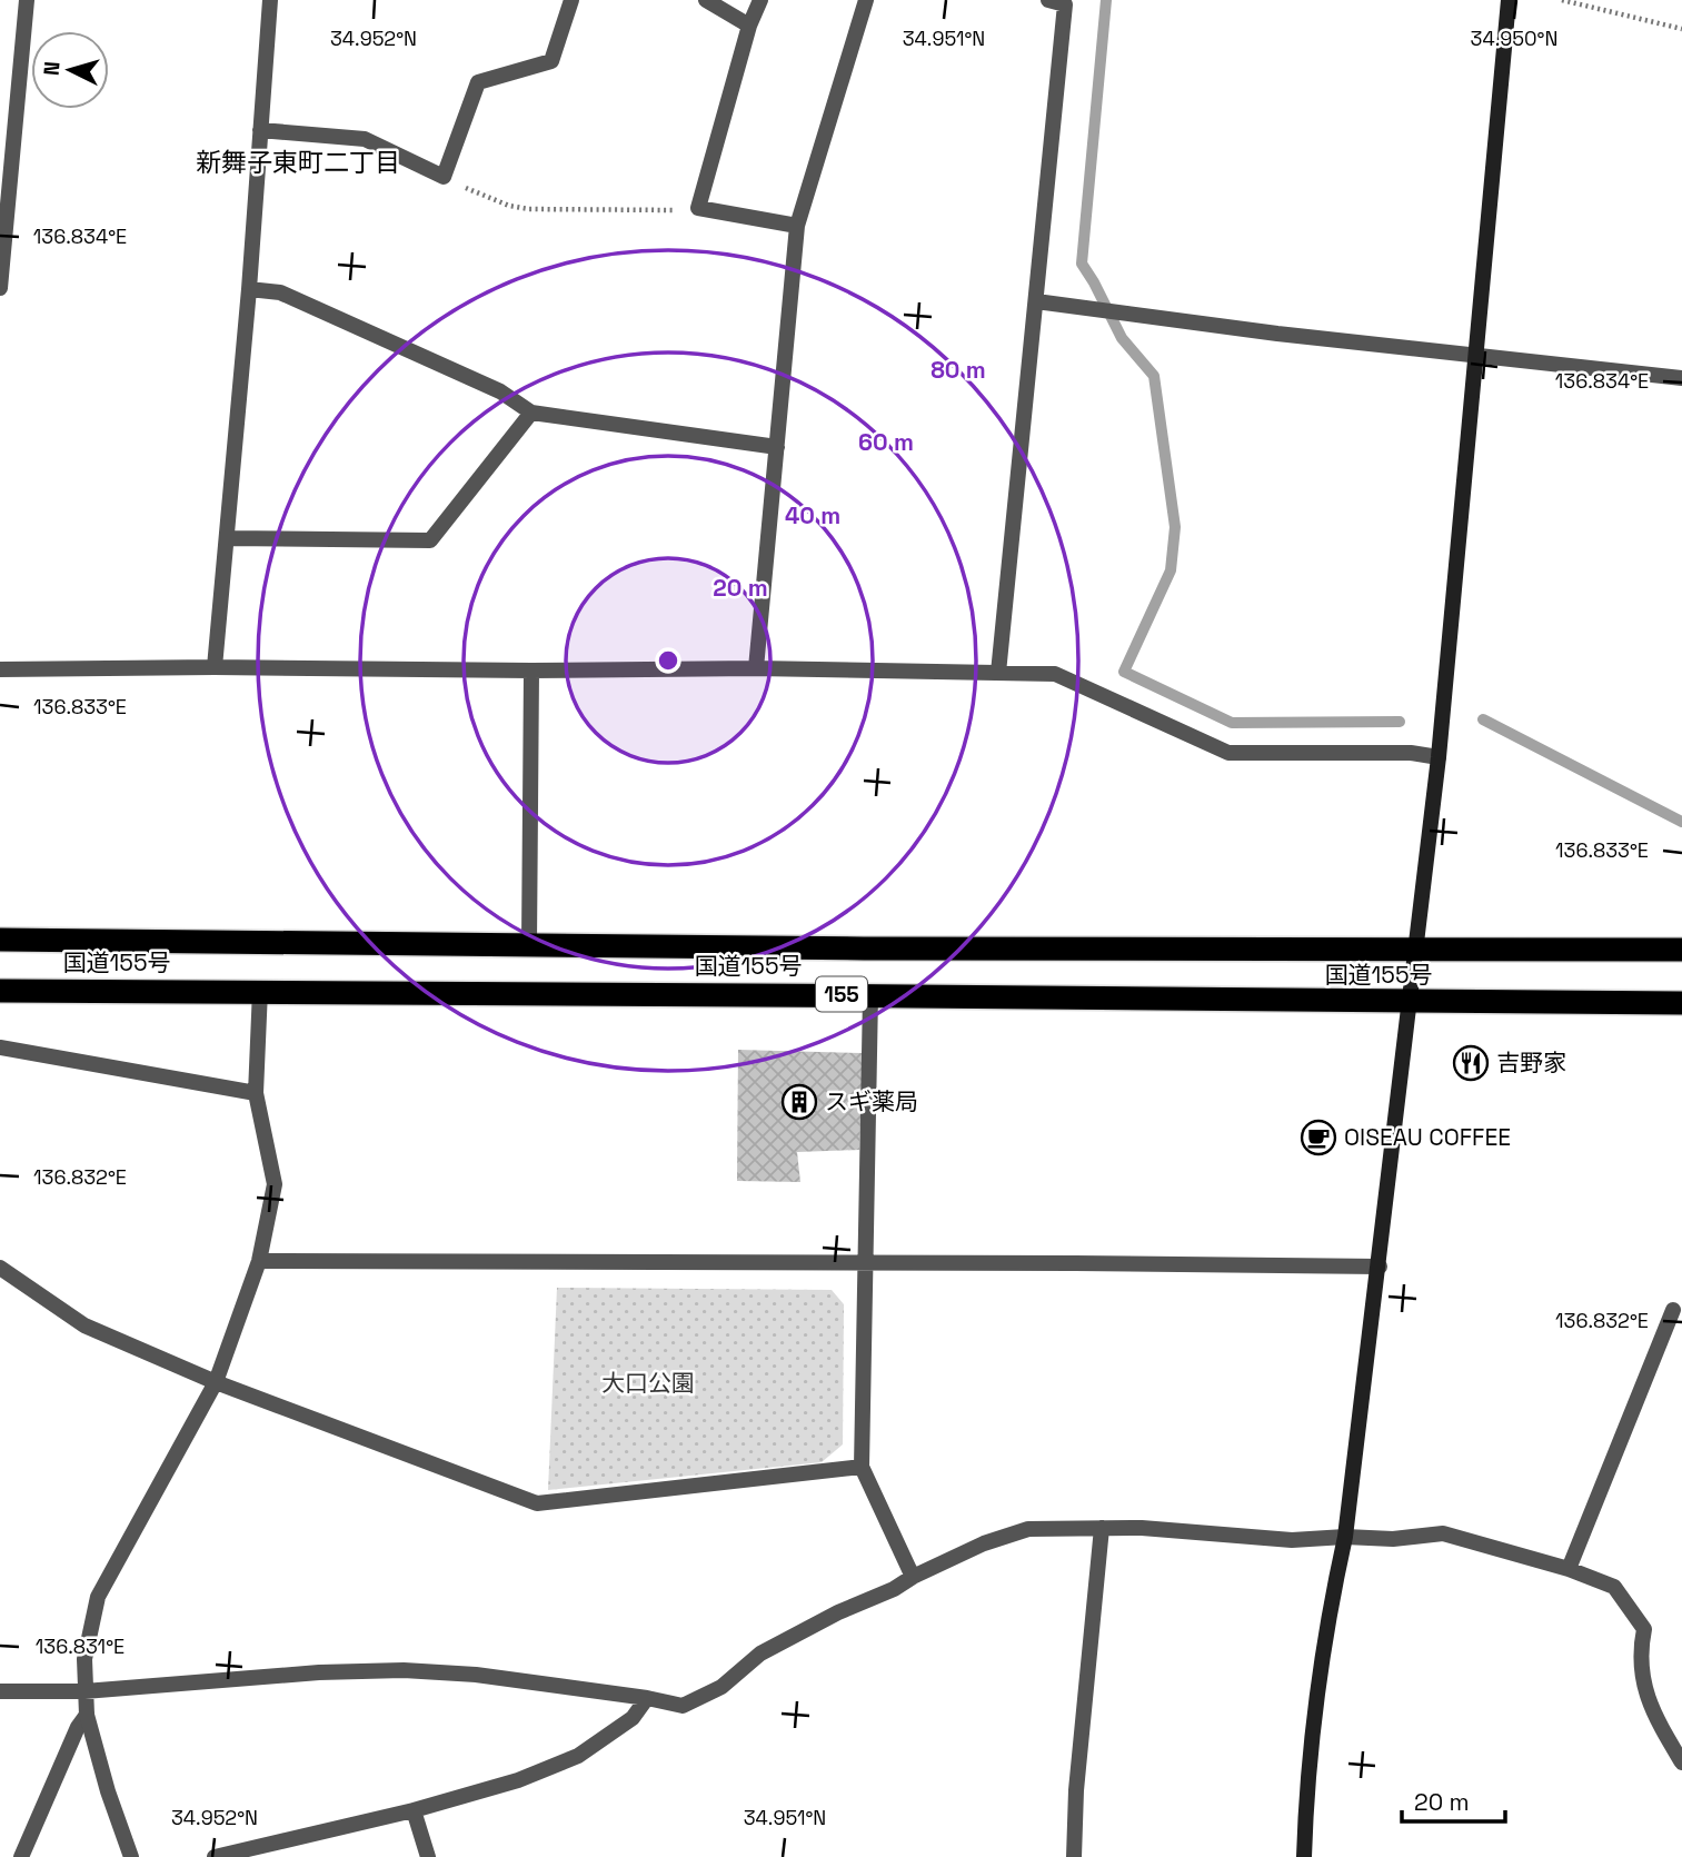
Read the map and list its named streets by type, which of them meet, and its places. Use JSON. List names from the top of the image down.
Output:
{
  "streets": {
    "highway": ["国道155号", "155"]
  },
  "districts": ["新舞子東町二丁目"],
  "parks": ["大口公園"],
  "places": {
    "restaurant": ["吉野家"],
    "building": ["スギ薬局"],
    "cafe": ["OISEAU COFFEE"]
  },
  "scale_bar": "20 m",
  "north": "left",
  "coordinates": [
    "34.952°N",
    "34.951°N",
    "34.950°N",
    "136.834°E",
    "136.833°E",
    "136.832°E",
    "136.831°E"
  ],
  "rings": [
    "80 m",
    "60 m",
    "40 m",
    "20 m"
  ]
}
